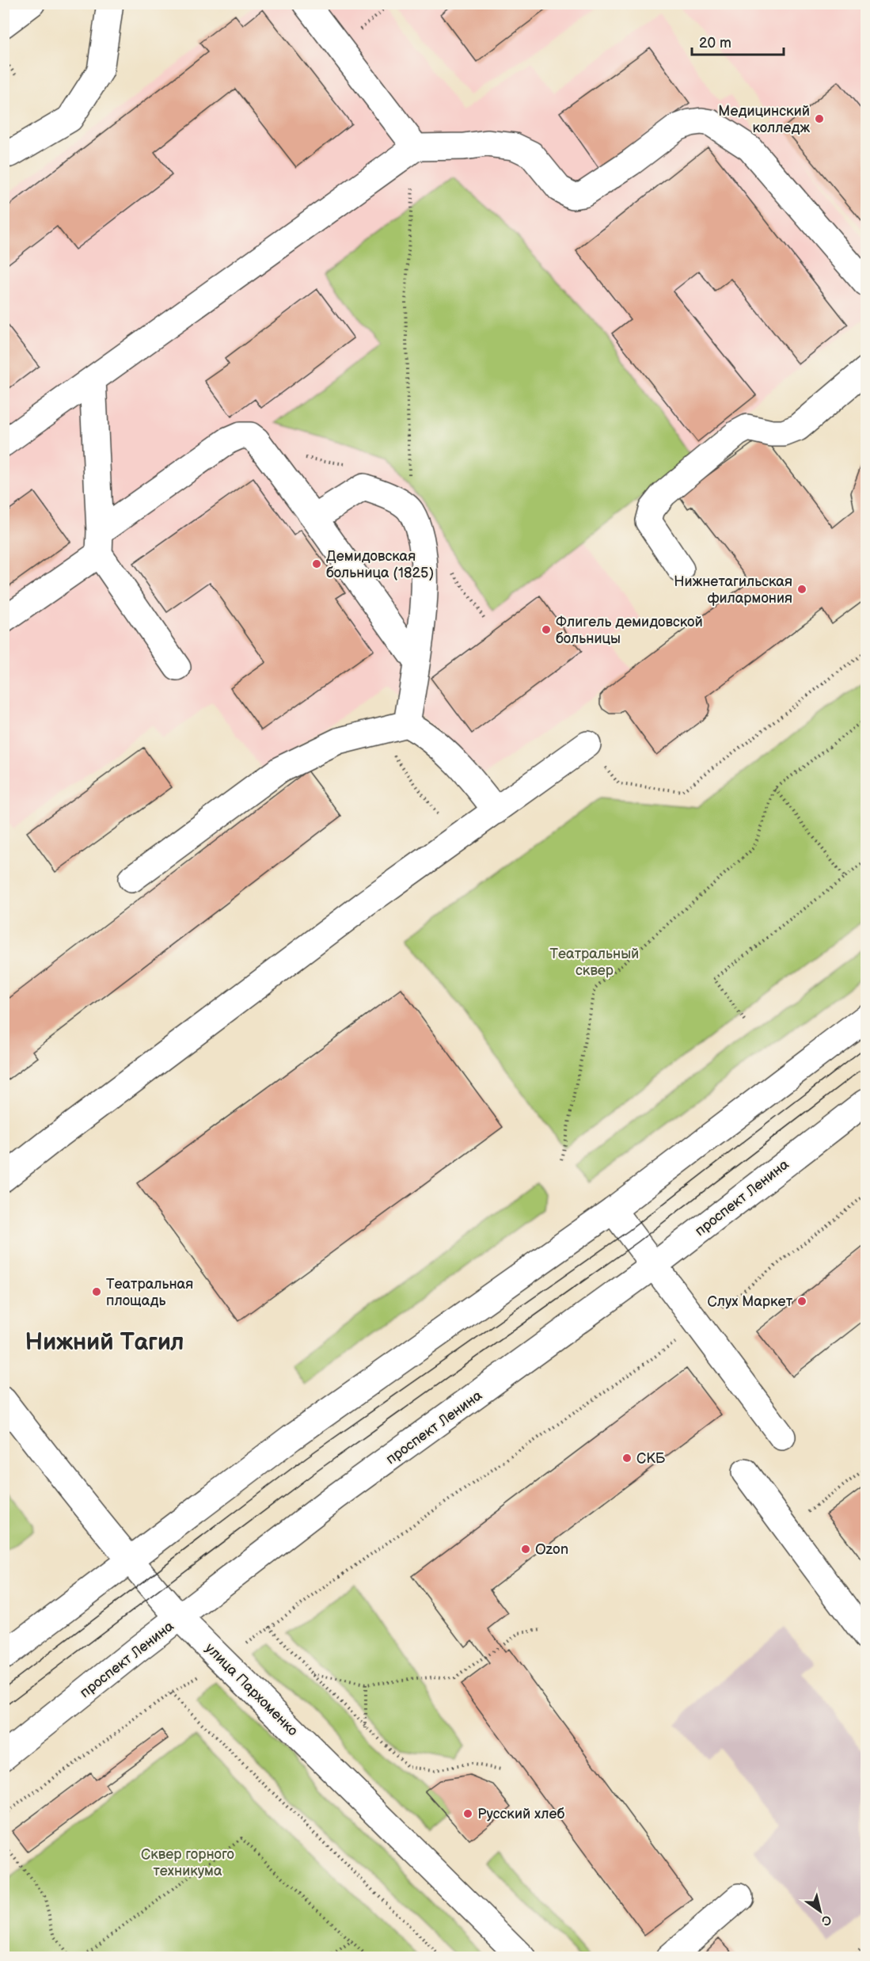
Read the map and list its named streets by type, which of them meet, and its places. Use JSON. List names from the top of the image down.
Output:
{
  "streets": {
    "main road": ["проспект Ленина", "улица Пархоменко"]
  },
  "crossings": [
    ["проспект Ленина", "улица Пархоменко"]
  ],
  "districts": ["Нижний Тагил"],
  "parks": ["Театральный сквер", "Сквер горного техникума"],
  "places": [
    "Медицинский колледж",
    "Демидовская больница (1825)",
    "Нижнетагильская филармония",
    "Флигель демидовской больницы",
    "Театральная площадь",
    "Слух Маркет",
    "СКБ",
    "Ozon",
    "Русский хлеб"
  ],
  "scale_bar": "20 m",
  "north": "bottom right"
}
